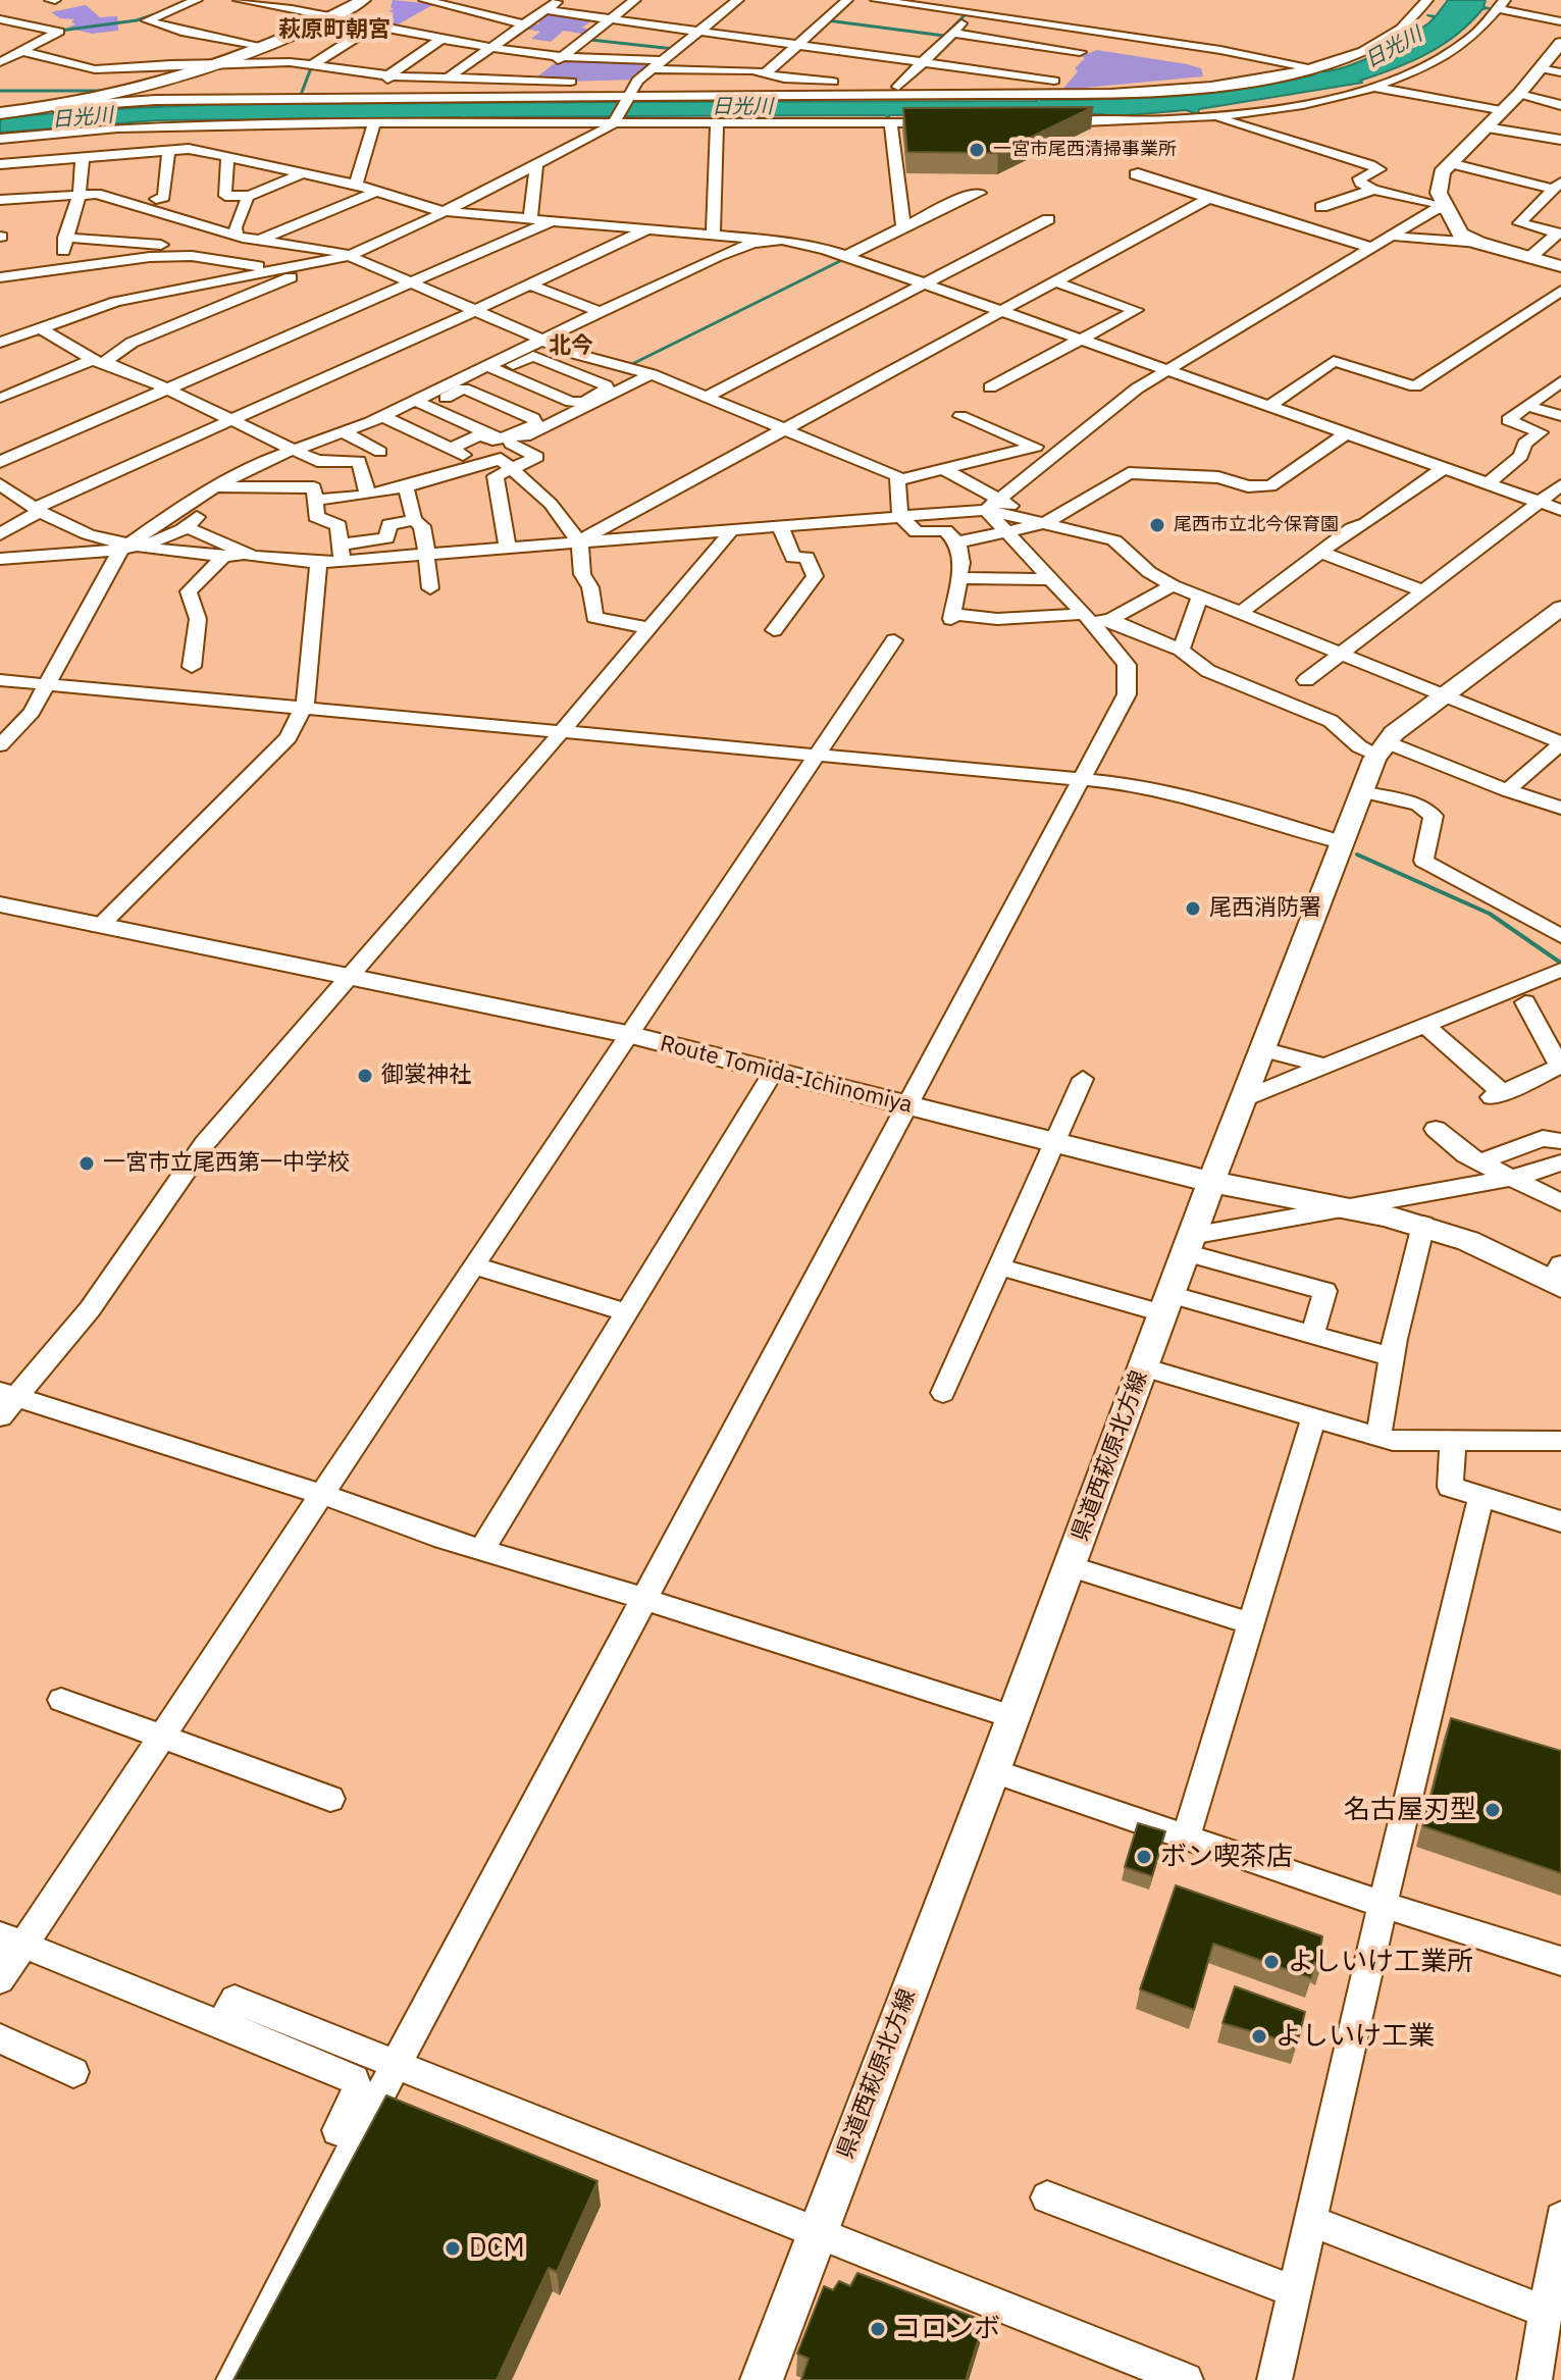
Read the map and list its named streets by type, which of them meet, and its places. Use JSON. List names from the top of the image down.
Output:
{
  "streets": {
    "main road": ["Route Tomida-Ichinomiya", "県道西萩原北方線"]
  },
  "crossings": [
    ["Route Tomida-Ichinomiya", "県道西萩原北方線"]
  ],
  "districts": ["萩原町朝宮", "北今"],
  "water": ["日光川"],
  "places": [
    "一宮市尾西清掃事業所",
    "尾西市立北今保育園",
    "尾西消防署",
    "御裳神社",
    "一宮市立尾西第一中学校",
    "名古屋刃型",
    "ボン喫茶店",
    "よしいけ工業所",
    "よしいけ工業",
    "DCM",
    "コロンボ"
  ]
}
